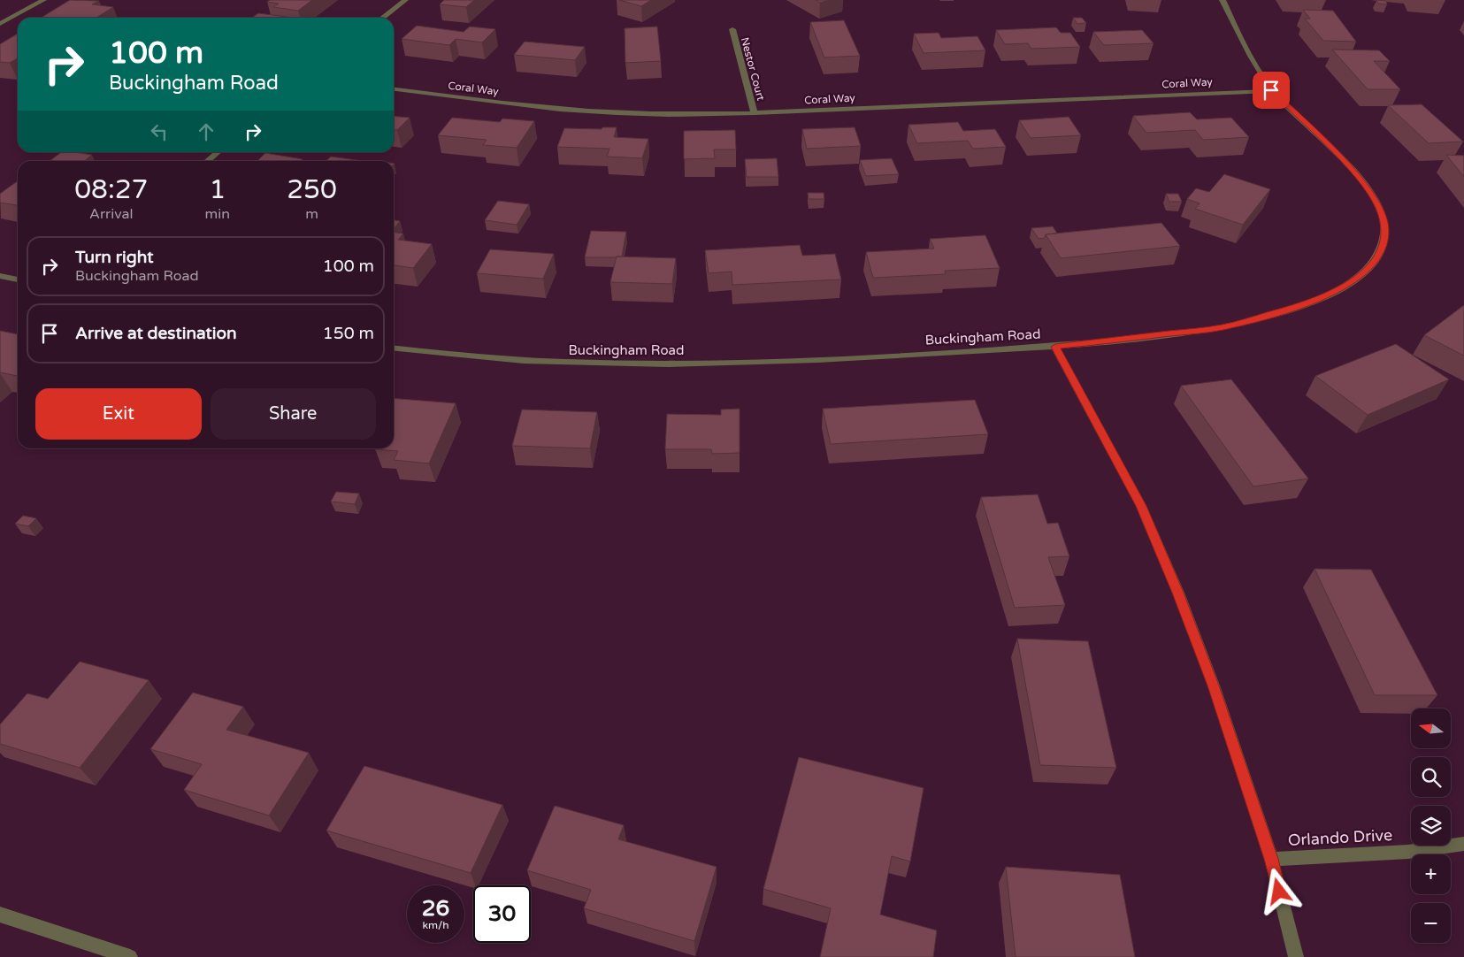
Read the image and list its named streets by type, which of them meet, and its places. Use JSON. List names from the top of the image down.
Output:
{
  "streets": {
    "street": [
      "Nestor Court",
      "Coral Way",
      "Buckingham Road",
      "Orlando Drive"
    ]
  },
  "crossings": [
    ["Nestor Court", "Coral Way"],
    ["Coral Way", "Buckingham Road"]
  ],
  "north": "left",
  "page": {
    "turn": ["100 m", "Buckingham Road"],
    "eta": [
      "08:27",
      "Arrival",
      "1",
      "min",
      "250",
      "m"
    ],
    "list": [
      {
        "name": "Turn right",
        "note": "Buckingham Road",
        "value": "100 m"
      },
      {
        "name": "Arrive at destination",
        "value": "150 m"
      }
    ],
    "buttons": ["Exit", "Share"],
    "map_buttons": ["+", "−"],
    "speed": "26 km/h",
    "limit": "30"
  }
}
